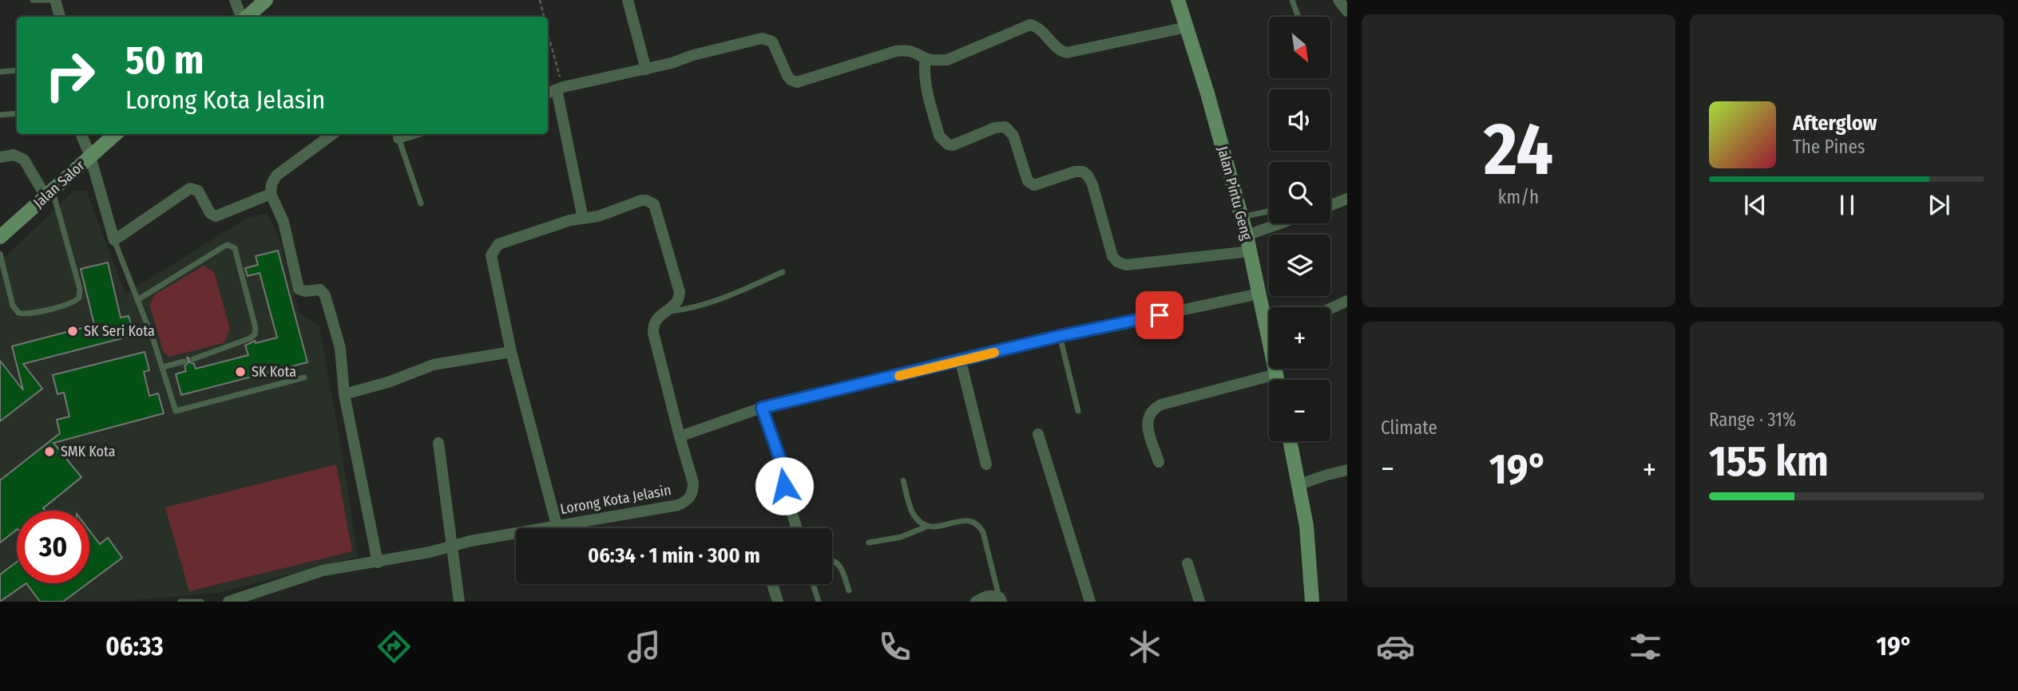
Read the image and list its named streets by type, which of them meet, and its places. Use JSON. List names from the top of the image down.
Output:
{
  "streets": {
    "main road": ["Jalan Salor", "Jalan Pintu Geng"],
    "street": ["Lorong Kota Jelasin"]
  },
  "places": ["SK Seri Kota", "SK Kota", "SMK Kota"],
  "north": "bottom right",
  "page": {
    "tile": [
      ["24", "km/h"],
      "Climate",
      ["Range · 31%", "155 km"]
    ],
    "map_buttons": ["+", "−"],
    "turn": ["50 m", "Lorong Kota Jelasin"],
    "song": ["Afterglow", "The Pines"],
    "heat": ["−", "19°", "+"],
    "limit": "30",
    "trip": "06:34 · 1 min · 300 m",
    "tabs": ["06:33", "19°"]
  }
}
